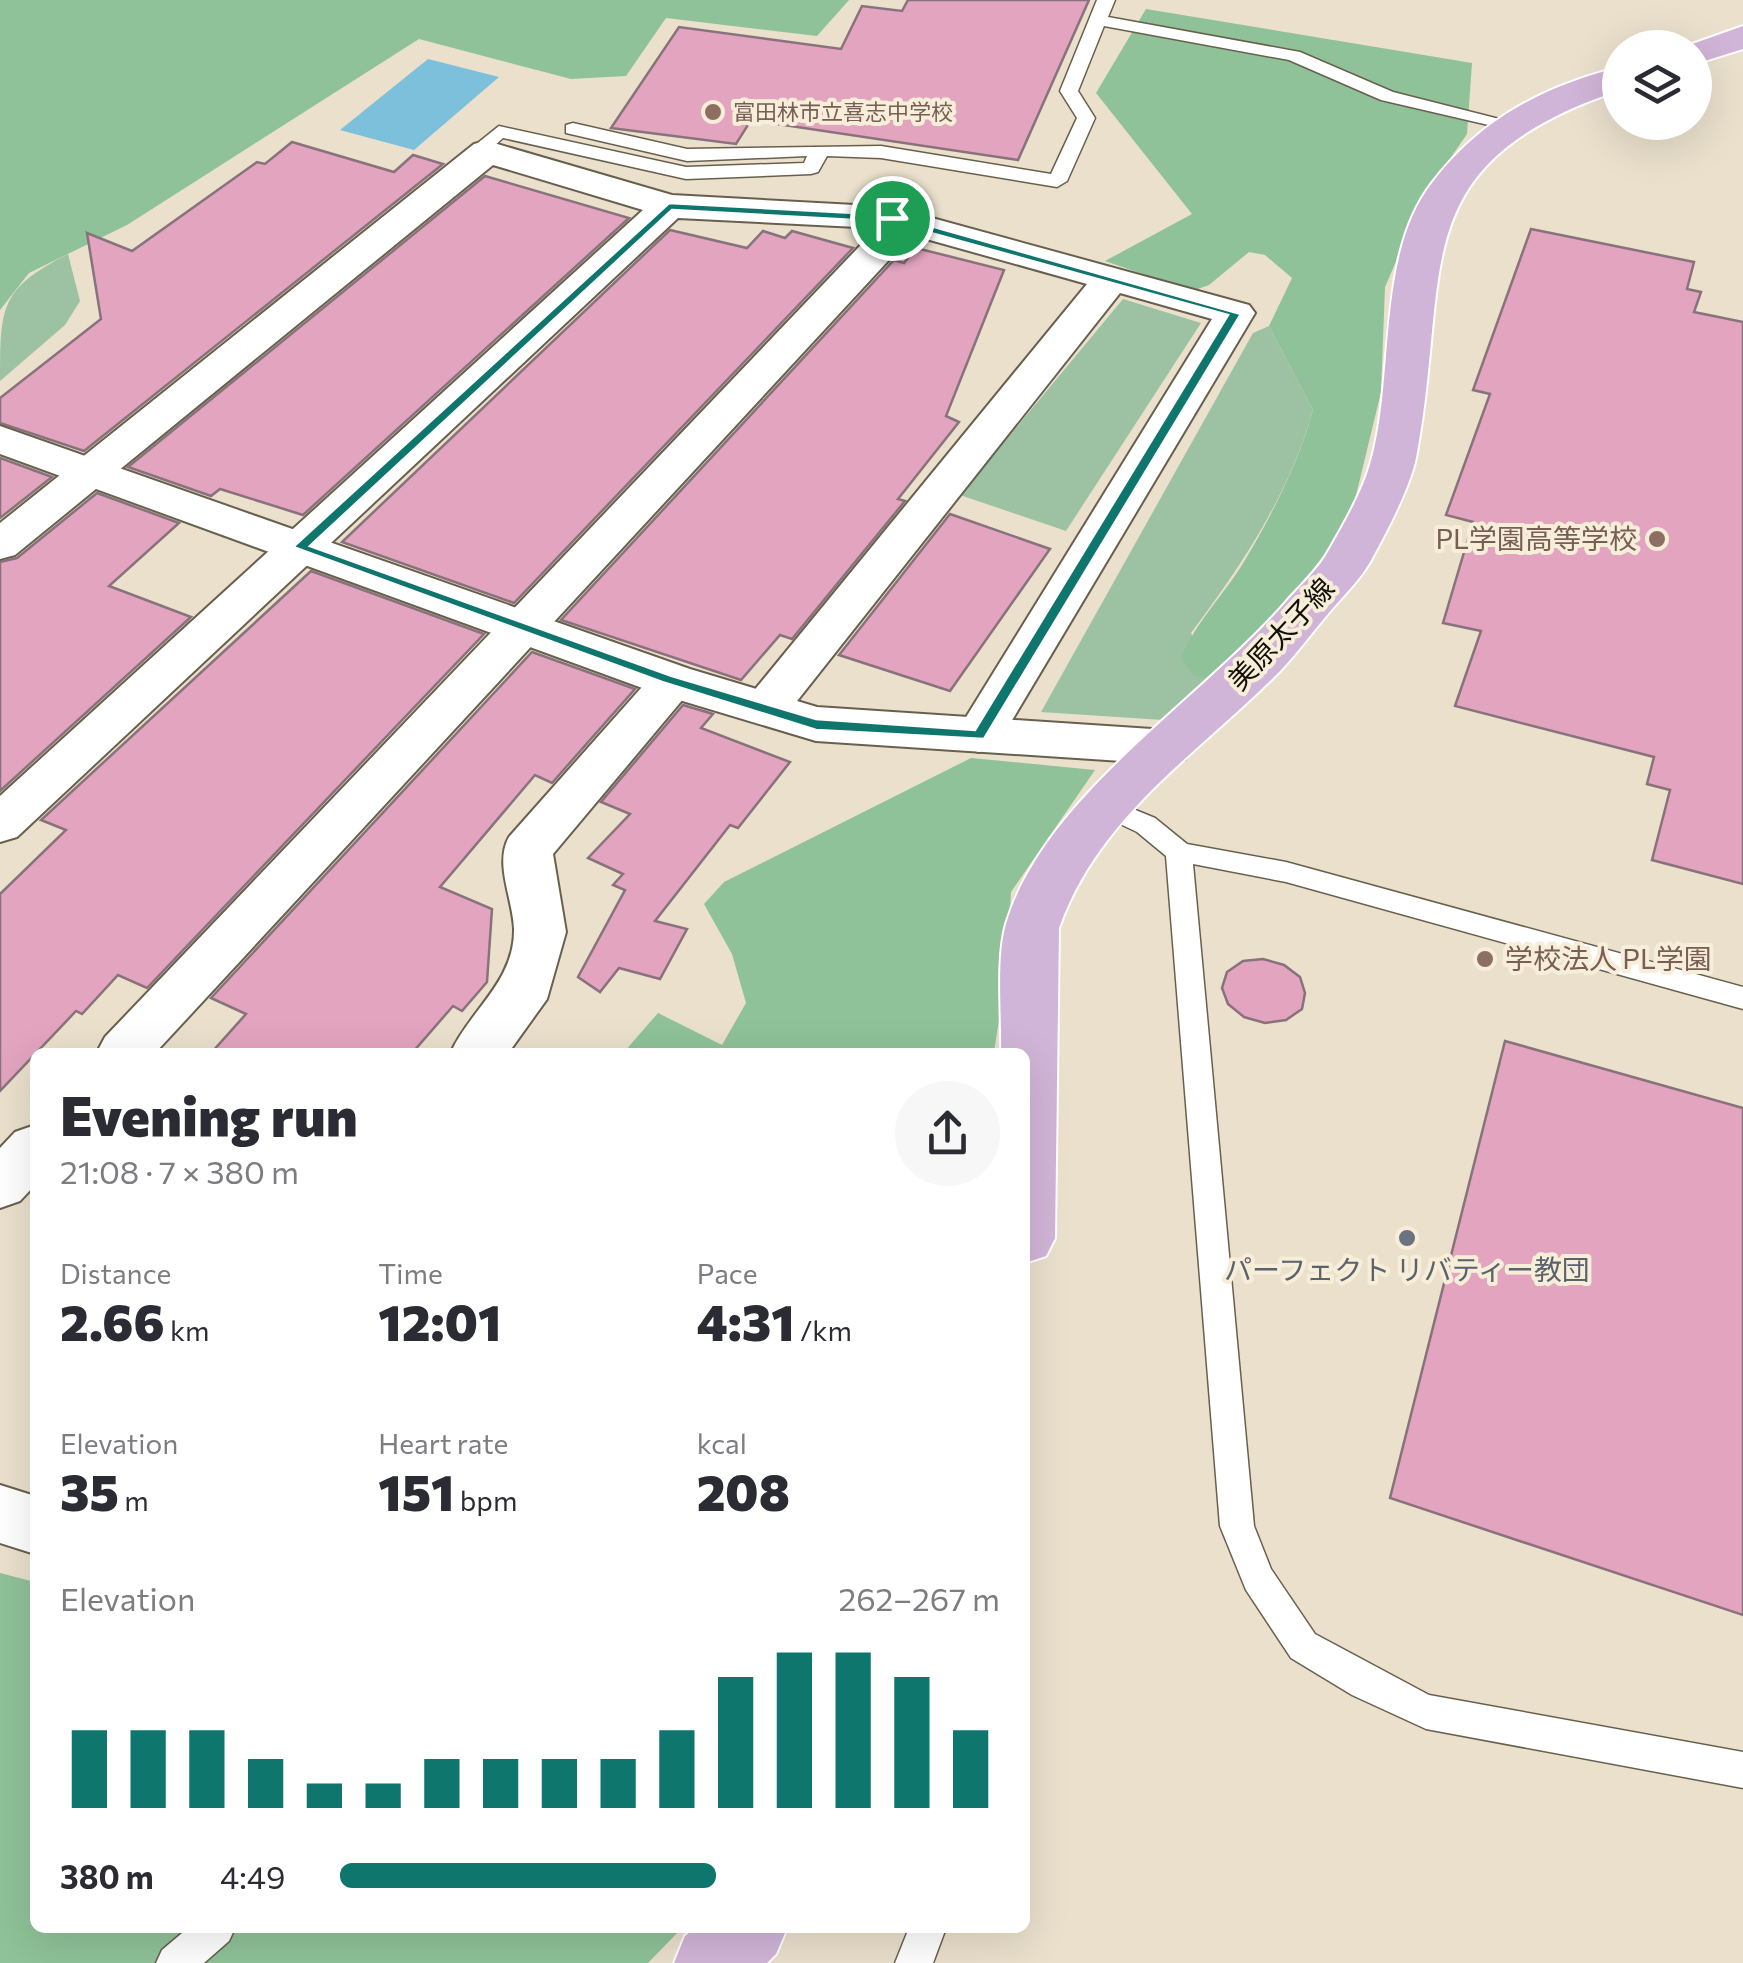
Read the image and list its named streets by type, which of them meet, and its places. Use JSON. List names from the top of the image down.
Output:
{
  "streets": {
    "main road": ["美原太子線"]
  },
  "places": [
    "富田林市立喜志中学校",
    "PL学園高等学校",
    "学校法人 PL学園",
    "パーフェクト リバティー教団"
  ],
  "page": {
    "heading": ["Evening run", "21:08 · 7 × 380 m"],
    "stats": [
      ["Distance", "2.66 km"],
      ["Time", "12:01"],
      ["Pace", "4:31 /km"],
      ["Elevation", "35 m"],
      ["Heart rate", "151 bpm"],
      ["kcal", "208"]
    ],
    "chart": ["Elevation", "262–267 m"],
    "list": [
      {
        "name": "380 m",
        "note": "4:49"
      }
    ]
  }
}
